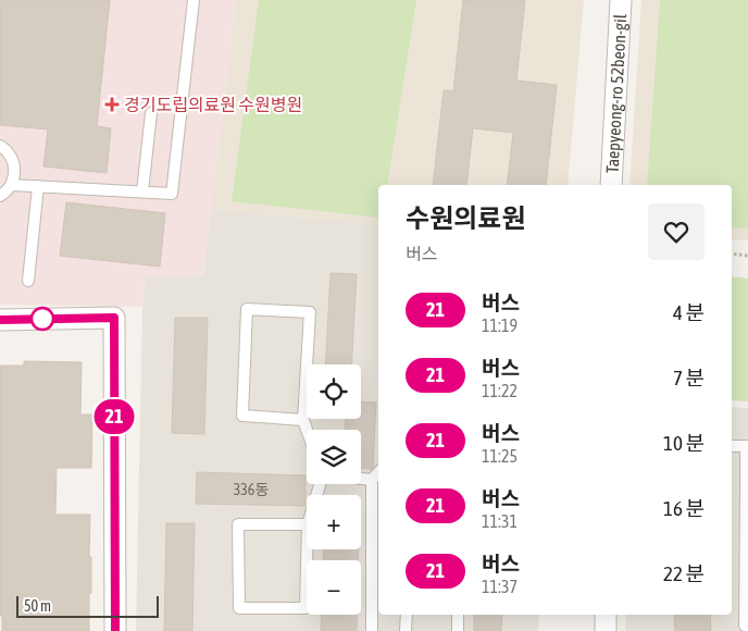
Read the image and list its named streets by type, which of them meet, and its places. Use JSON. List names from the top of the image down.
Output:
{
  "streets": {
    "street": ["Taepyeong-ro 52beon-gil"]
  },
  "places": {
    "health": ["경기도립의료원 수원병원"]
  },
  "lines": ["bus line 21"],
  "house_numbers": ["336동"],
  "scale_bar": "50 m",
  "page": {
    "on_map": "21",
    "heading": ["수원의료원", "버스"],
    "list": [
      {
        "mark": "21",
        "name": "버스",
        "note": "11:19",
        "value": "4 분"
      },
      {
        "mark": "21",
        "name": "버스",
        "note": "11:22",
        "value": "7 분"
      },
      {
        "mark": "21",
        "name": "버스",
        "note": "11:25",
        "value": "10 분"
      },
      {
        "mark": "21",
        "name": "버스",
        "note": "11:31",
        "value": "16 분"
      },
      {
        "mark": "21",
        "name": "버스",
        "note": "11:37",
        "value": "22 분"
      }
    ],
    "map_buttons": ["+", "−"],
    "scale": "50 m"
  }
}
